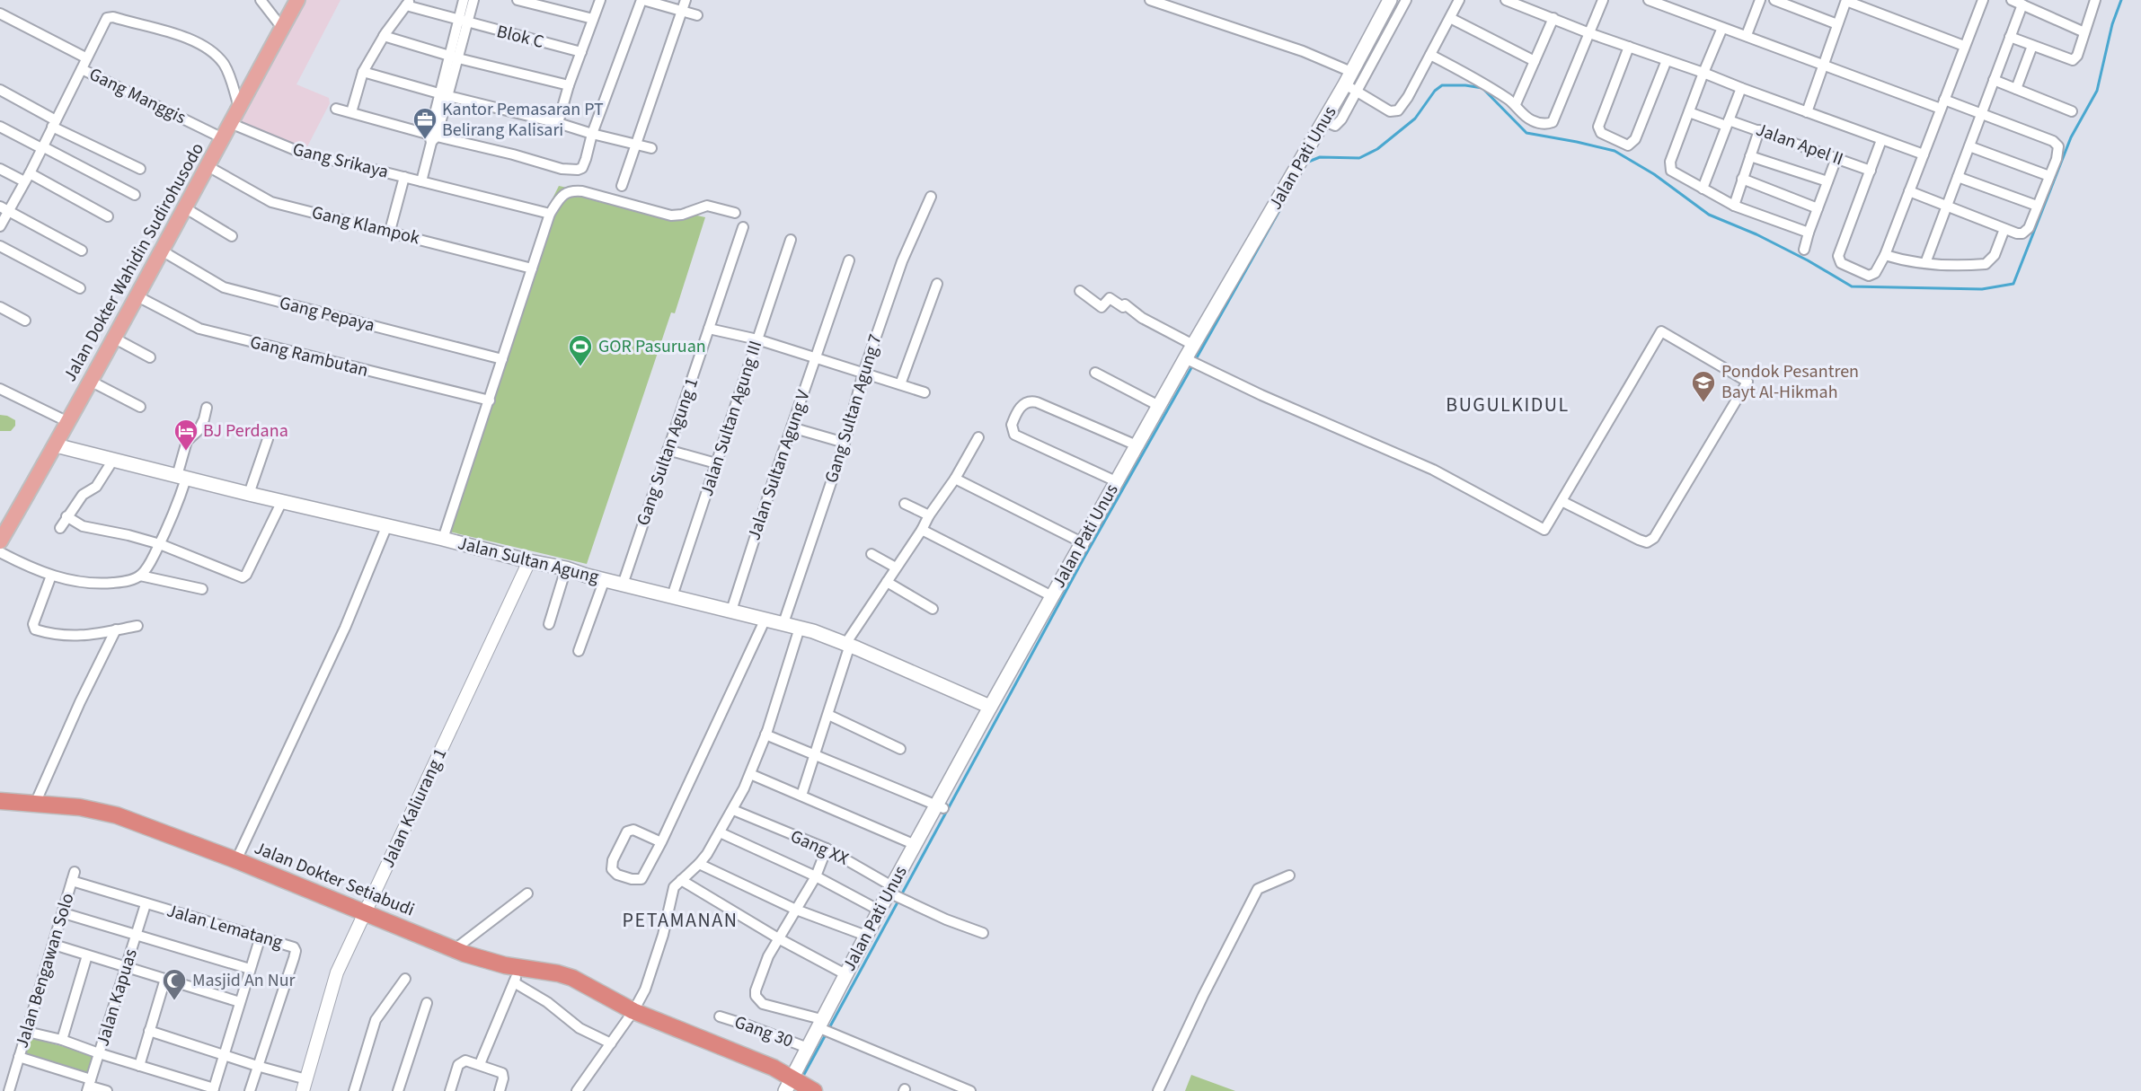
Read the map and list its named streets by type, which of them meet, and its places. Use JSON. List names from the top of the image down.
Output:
{
  "streets": {
    "highway": ["Jalan Dokter Setiabudi"],
    "main road": ["Jalan Pati Unus", "Jalan Dokter Wahidin Sudirohusodo", "Jalan Sultan Agung"],
    "street": [
      "Blok C",
      "Gang Manggis",
      "Jalan Apel II",
      "Gang Srikaya",
      "Gang Klampok",
      "Gang Pepaya",
      "Gang Rambutan",
      "Gang Sultan Agung 7",
      "Jalan Sultan Agung III",
      "Gang Sultan Agung 1",
      "Jalan Sultan Agung V",
      "Jalan Kaliurang 1",
      "Gang XX",
      "Jalan Lematang",
      "Jalan Bengawan Solo",
      "Jalan Kapuas",
      "Gang 30"
    ]
  },
  "crossings": [
    ["Gang Manggis", "Jalan Dokter Wahidin Sudirohusodo"],
    ["Jalan Pati Unus", "Jalan Sultan Agung"],
    ["Jalan Pati Unus", "Gang XX"],
    ["Jalan Pati Unus", "Jalan Dokter Setiabudi"],
    ["Jalan Pati Unus", "Gang 30"],
    ["Gang Srikaya", "Jalan Dokter Wahidin Sudirohusodo"],
    ["Gang Klampok", "Jalan Dokter Wahidin Sudirohusodo"],
    ["Jalan Dokter Wahidin Sudirohusodo", "Gang Pepaya"],
    ["Jalan Dokter Wahidin Sudirohusodo", "Gang Rambutan"],
    ["Jalan Dokter Wahidin Sudirohusodo", "Jalan Sultan Agung"],
    ["Gang Sultan Agung 7", "Jalan Sultan Agung"],
    ["Jalan Sultan Agung III", "Jalan Sultan Agung"],
    ["Gang Sultan Agung 1", "Jalan Sultan Agung"],
    ["Jalan Sultan Agung V", "Jalan Sultan Agung"],
    ["Jalan Sultan Agung", "Jalan Kaliurang 1"],
    ["Jalan Kaliurang 1", "Jalan Dokter Setiabudi"],
    ["Jalan Lematang", "Jalan Bengawan Solo"],
    ["Jalan Lematang", "Jalan Kapuas"]
  ],
  "districts": ["BUGULKIDUL", "PETAMANAN"],
  "places": {
    "office": ["Kantor Pemasaran PT Belirang Kalisari"],
    "sports": ["GOR Pasuruan"],
    "school or university": ["Pondok Pesantren Bayt Al-Hikmah"],
    "hotel": ["BJ Perdana"],
    "mosque": ["Masjid An Nur"]
  }
}
